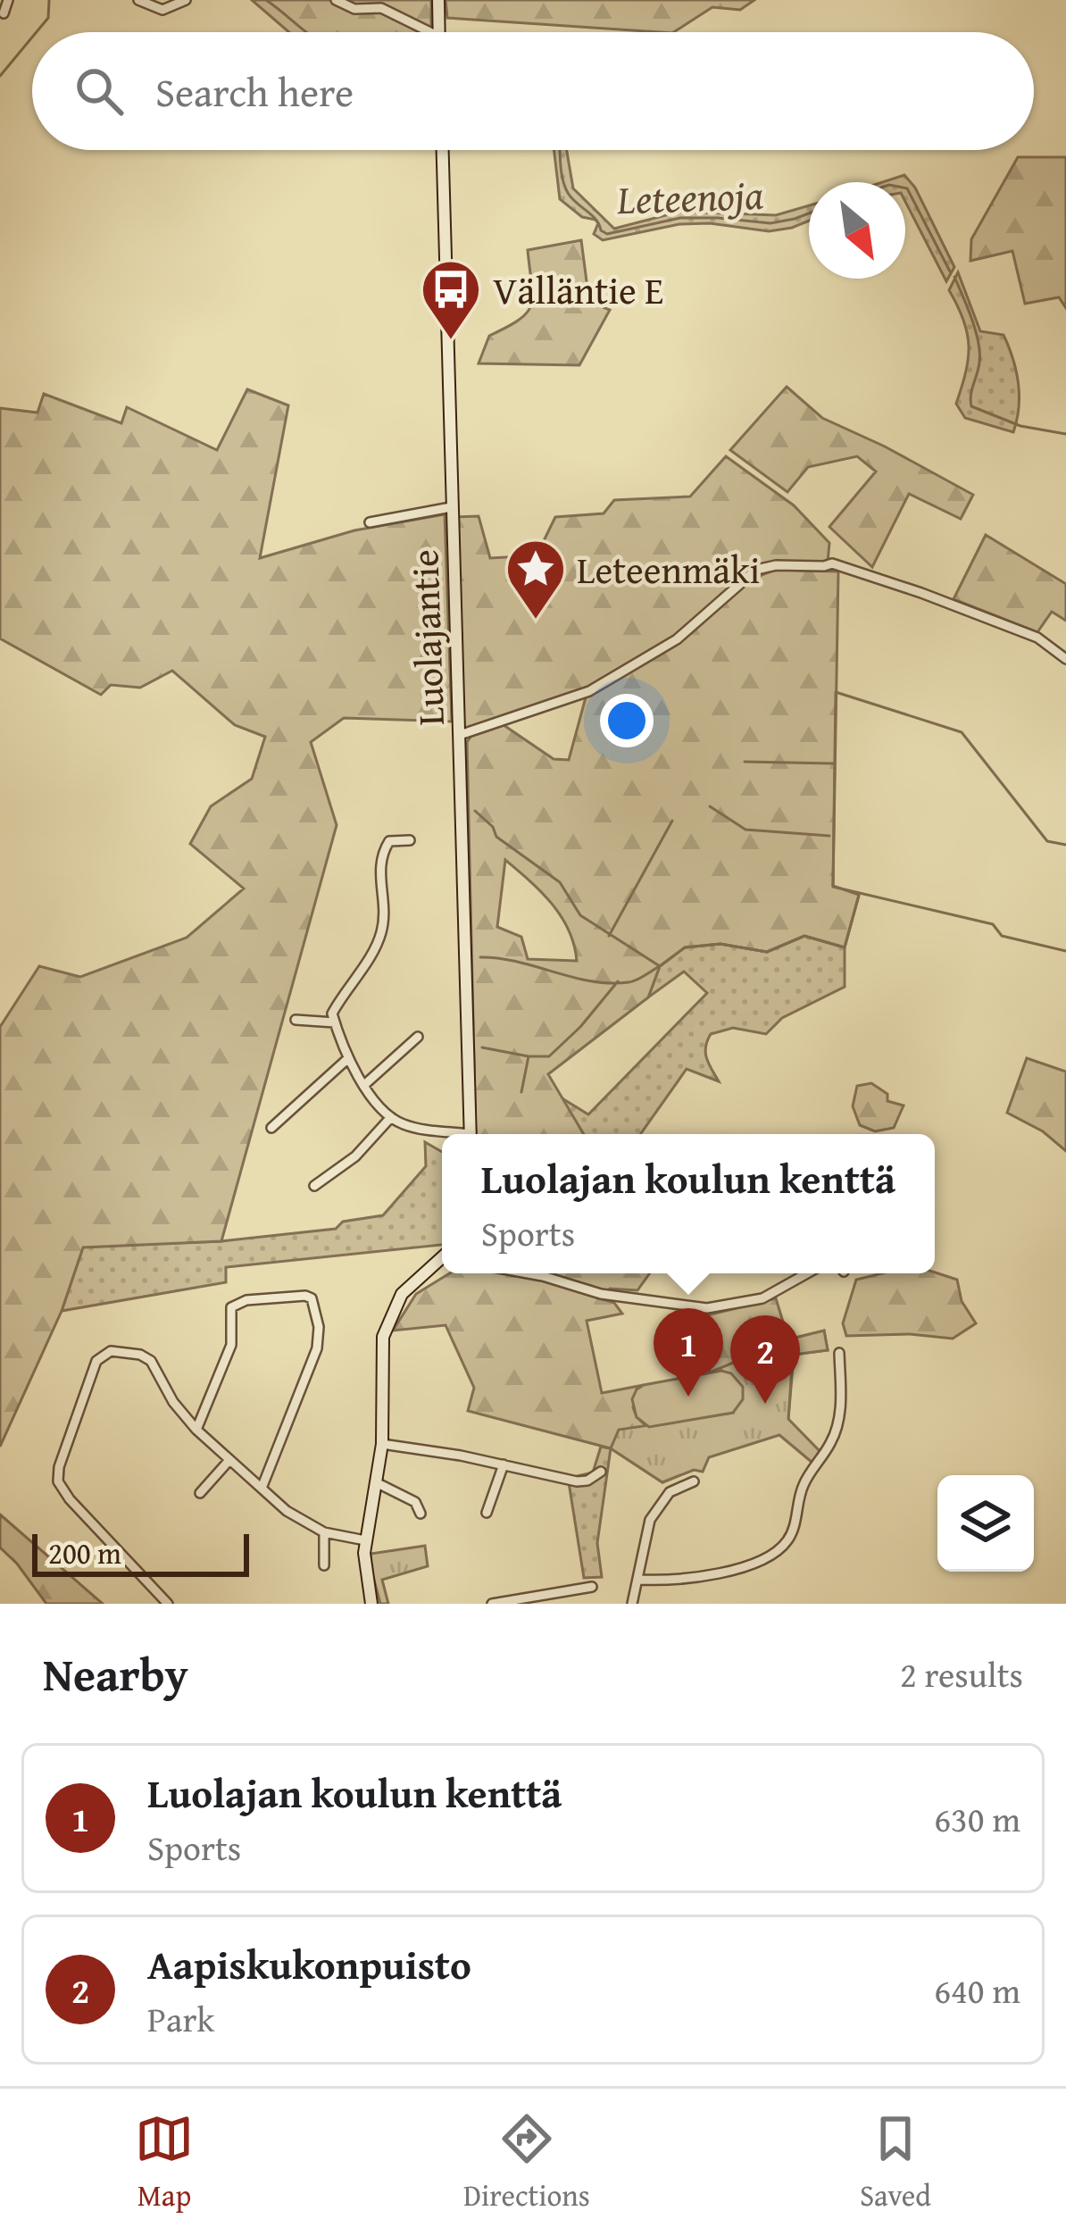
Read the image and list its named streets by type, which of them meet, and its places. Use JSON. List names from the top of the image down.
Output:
{
  "streets": {
    "main road": ["Luolajantie"]
  },
  "water": ["Leteenoja"],
  "places": {
    "bus stop": ["Välläntie E"],
    "place": ["Leteenmäki"]
  },
  "scale_bar": "200 m",
  "north": "bottom right",
  "page": {
    "search": "Search here",
    "popup": ["Luolajan koulun kenttä", "Sports"],
    "pins": ["1", "2"],
    "scale": "200 m",
    "heading": ["Nearby", "2 results"],
    "list": [
      {
        "mark": "1",
        "name": "Luolajan koulun kenttä",
        "note": "Sports",
        "value": "630 m"
      },
      {
        "mark": "2",
        "name": "Aapiskukonpuisto",
        "note": "Park",
        "value": "640 m"
      }
    ],
    "nav": ["Map", "Directions", "Saved"]
  }
}
